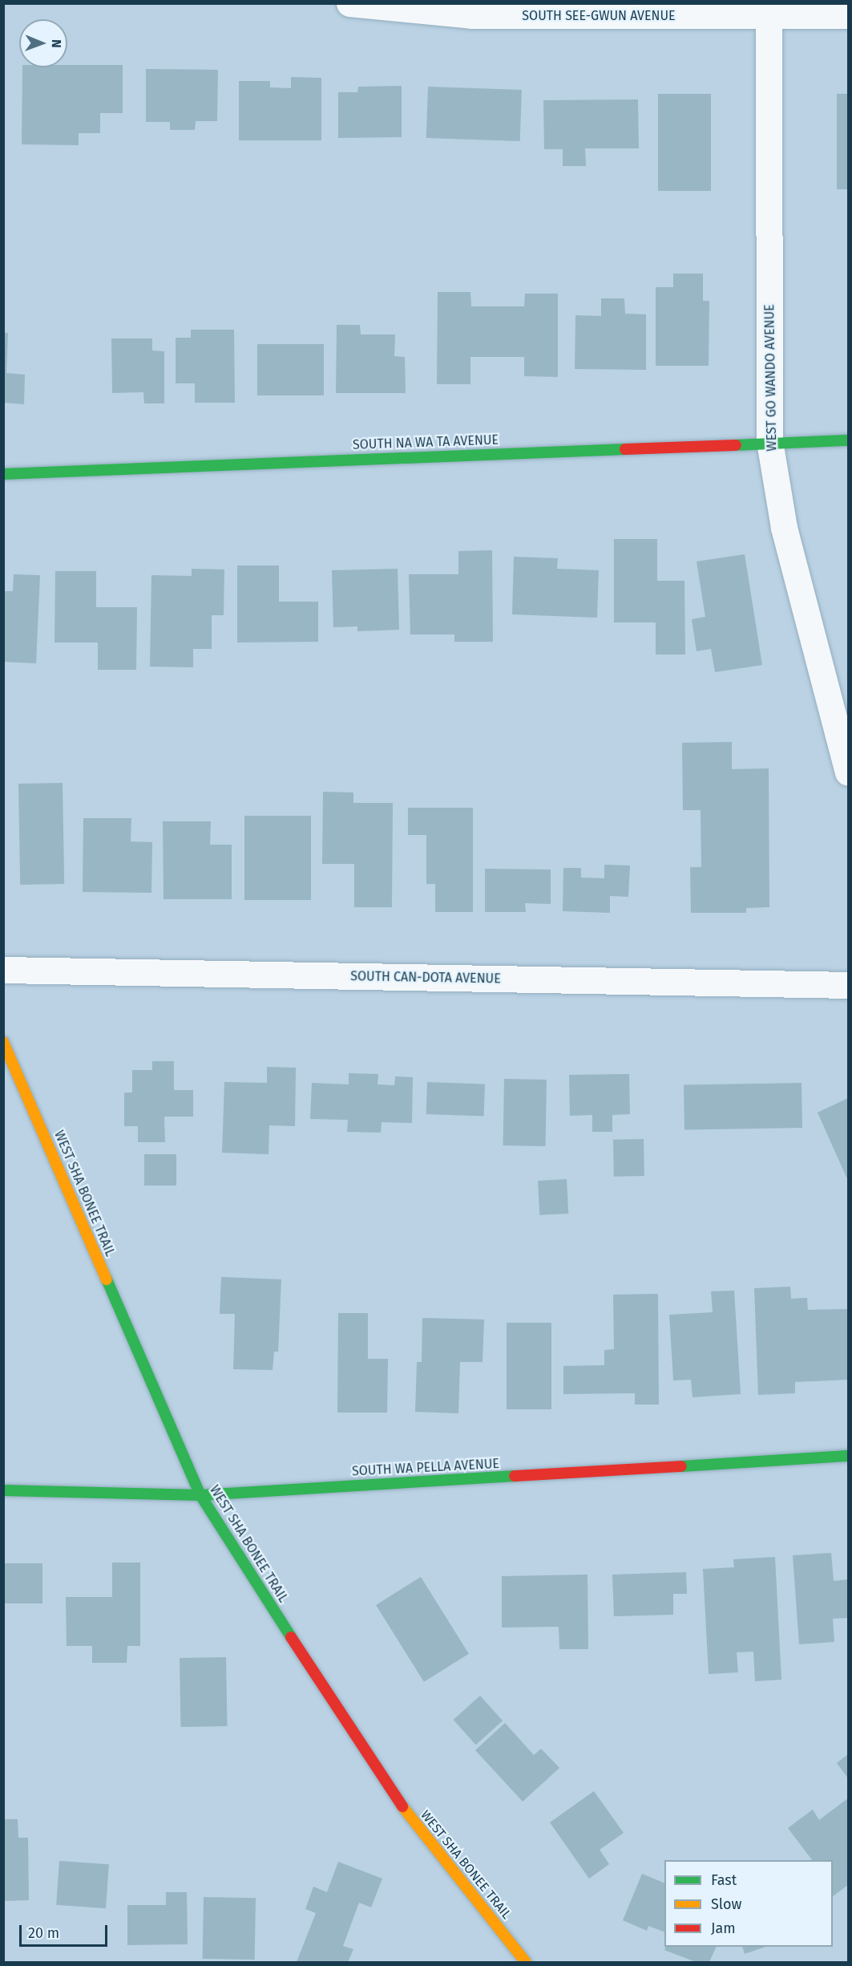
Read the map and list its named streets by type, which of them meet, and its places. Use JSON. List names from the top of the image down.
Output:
{
  "streets": {
    "street": [
      "SOUTH SEE-GWUN AVENUE",
      "WEST GO WANDO AVENUE",
      "SOUTH NA WA TA AVENUE",
      "SOUTH CAN-DOTA AVENUE",
      "WEST SHA BONEE TRAIL",
      "SOUTH WA PELLA AVENUE"
    ]
  },
  "crossings": [
    ["SOUTH SEE-GWUN AVENUE", "WEST GO WANDO AVENUE"],
    ["WEST GO WANDO AVENUE", "SOUTH NA WA TA AVENUE"],
    ["WEST SHA BONEE TRAIL", "SOUTH WA PELLA AVENUE"]
  ],
  "legend": ["Fast", "Slow", "Jam"],
  "scale_bar": "20 m",
  "north": "right"
}
